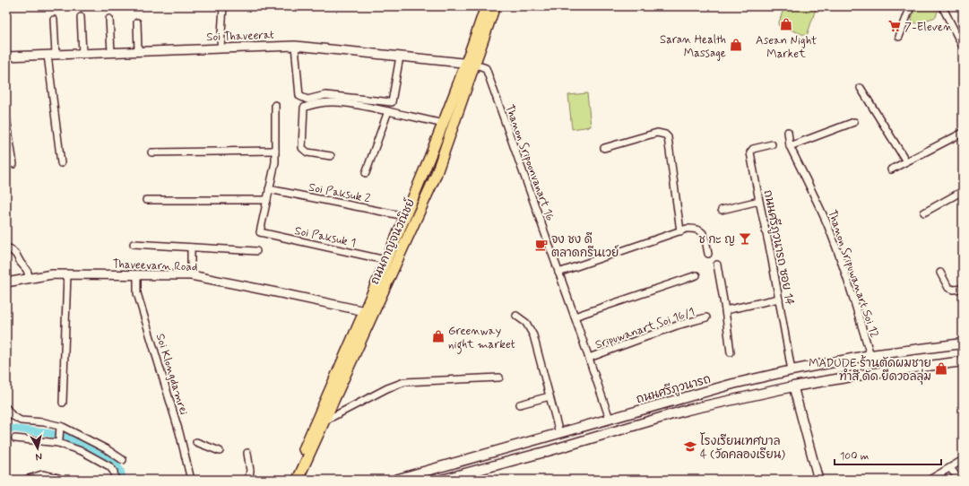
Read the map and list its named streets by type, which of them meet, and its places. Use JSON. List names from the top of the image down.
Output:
{
  "streets": {
    "main road": ["ถนนกาญจนวณิชย์", "ถนนศรีภูวนารถ"],
    "street": [
      "Soi Thaveerat",
      "Thanon Sripoonvanart 16",
      "Soi Paksuk 2",
      "Soi Paksuk 1",
      "ถนนศรีภูวนารถ ซอย 14",
      "Thaveevarn Road",
      "Thanon Sripuwanart Soi 12",
      "Sripuwanart Soi 16/1",
      "Soi Klongdamrei"
    ]
  },
  "crossings": [
    ["Soi Thaveerat", "Thanon Sripoonvanart 16"],
    ["Soi Thaveerat", "ถนนกาญจนวณิชย์"],
    ["Thanon Sripoonvanart 16", "ถนนกาญจนวณิชย์"],
    ["Thanon Sripoonvanart 16", "Sripuwanart Soi 16/1"],
    ["Thanon Sripoonvanart 16", "ถนนศรีภูวนารถ"],
    ["Soi Paksuk 2", "ถนนกาญจนวณิชย์"],
    ["Soi Paksuk 1", "ถนนกาญจนวณิชย์"],
    ["ถนนกาญจนวณิชย์", "Thaveevarn Road"],
    ["ถนนศรีภูวนารถ ซอย 14", "ถนนศรีภูวนารถ"],
    ["Thaveevarn Road", "Soi Klongdamrei"],
    ["Thanon Sripuwanart Soi 12", "ถนนศรีภูวนารถ"]
  ],
  "places": {
    "shop": [
      "Asean Night Market",
      "Saran Health Massage",
      "Greenway night market",
      "MADUDE ร้านตัดผมชาย ทำสี ดัด ยืดวอลลุ่ม"
    ],
    "supermarket": ["7-Eleven"],
    "bar": ["ช กะ ญ"],
    "cafe": ["จง ชง ดี ตลาดกรีนเวย์"],
    "school or university": ["โรงเรียนเทศบาล 4 (วัดคลองเรียน)"]
  },
  "scale_bar": "100 m",
  "north": "bottom"
}
